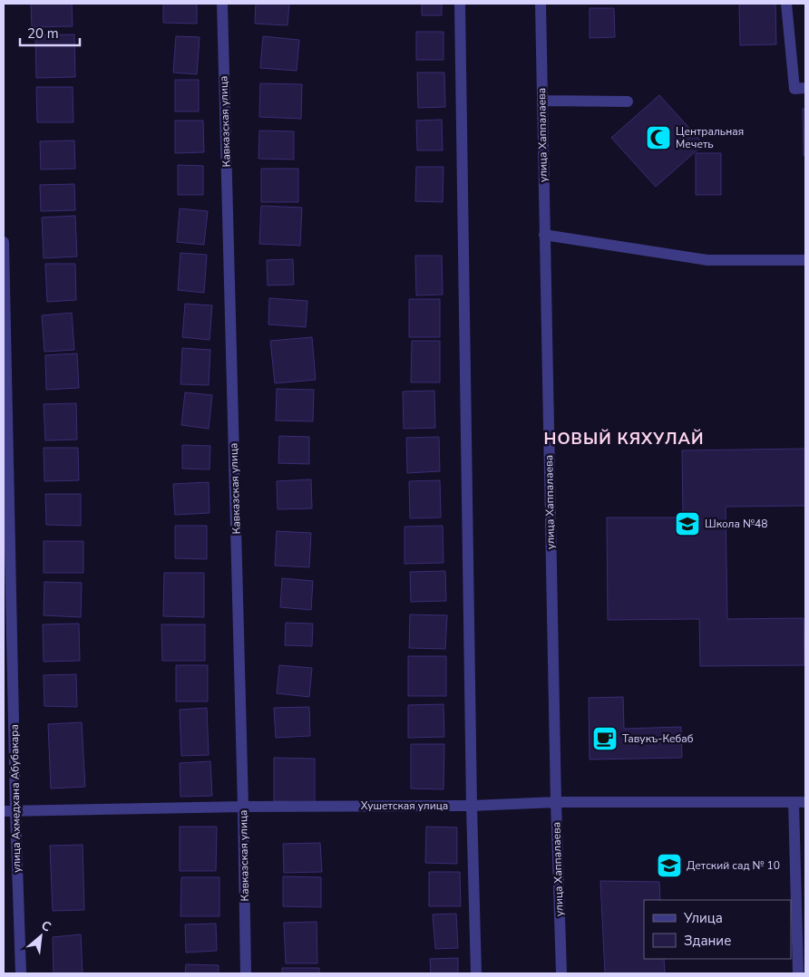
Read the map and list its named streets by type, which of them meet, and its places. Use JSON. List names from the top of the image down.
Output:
{
  "streets": {
    "street": [
      "Кавказская улица",
      "улица Хаппалаева",
      "улица Ахмедхана Абубакара",
      "Хушетская улица"
    ]
  },
  "crossings": [
    ["Кавказская улица", "Хушетская улица"],
    ["улица Хаппалаева", "Хушетская улица"],
    ["улица Ахмедхана Абубакара", "Хушетская улица"]
  ],
  "districts": ["НОВЫЙ КЯХУЛАЙ"],
  "places": {
    "mosque": ["Центральная Мечеть"],
    "school or university": ["Школа №48", "Детский сад № 10"],
    "cafe": ["Тавукъ-Кебаб"]
  },
  "legend": ["Улица", "Здание"],
  "scale_bar": "20 m",
  "north": "top right"
}
